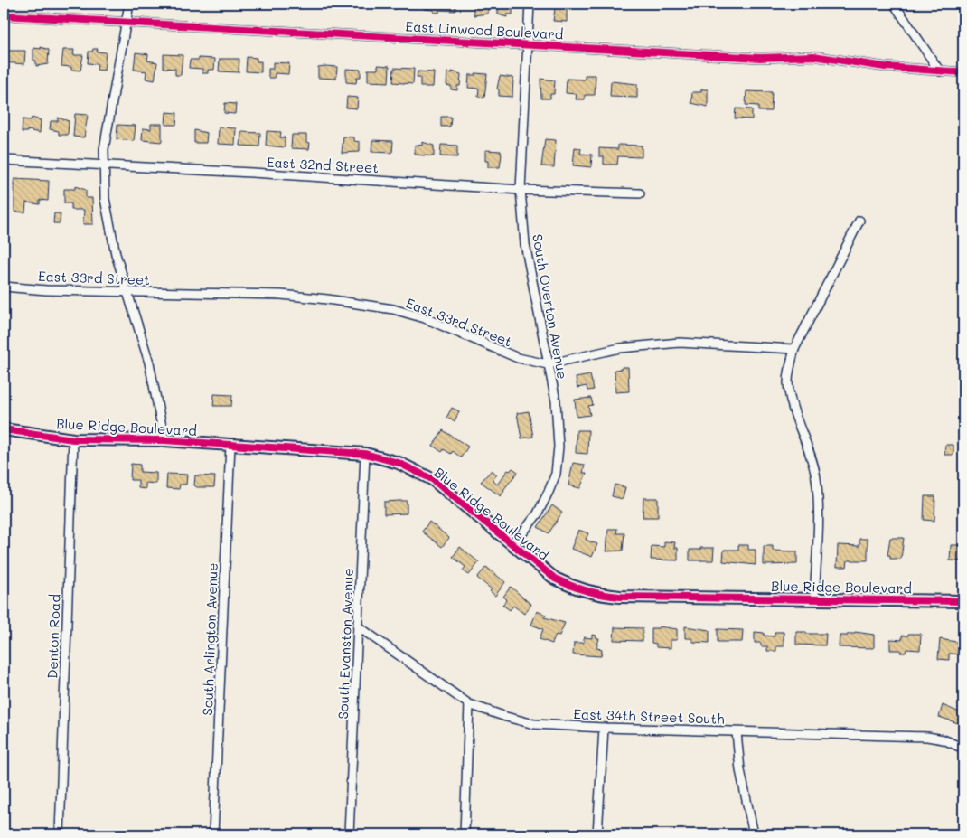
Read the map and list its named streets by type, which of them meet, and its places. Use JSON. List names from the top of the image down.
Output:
{
  "streets": {
    "street": [
      "East Linwood Boulevard",
      "East 32nd Street",
      "East 33rd Street",
      "South Overton Avenue",
      "Blue Ridge Boulevard",
      "Denton Road",
      "South Arlington Avenue",
      "South Evanston Avenue",
      "East 34th Street South"
    ]
  },
  "crossings": [
    ["East Linwood Boulevard", "South Overton Avenue"],
    ["East 32nd Street", "South Overton Avenue"],
    ["East 33rd Street", "South Overton Avenue"],
    ["South Overton Avenue", "Blue Ridge Boulevard"],
    ["Blue Ridge Boulevard", "Denton Road"],
    ["Blue Ridge Boulevard", "South Arlington Avenue"],
    ["Blue Ridge Boulevard", "South Evanston Avenue"],
    ["South Evanston Avenue", "East 34th Street South"]
  ]
}
